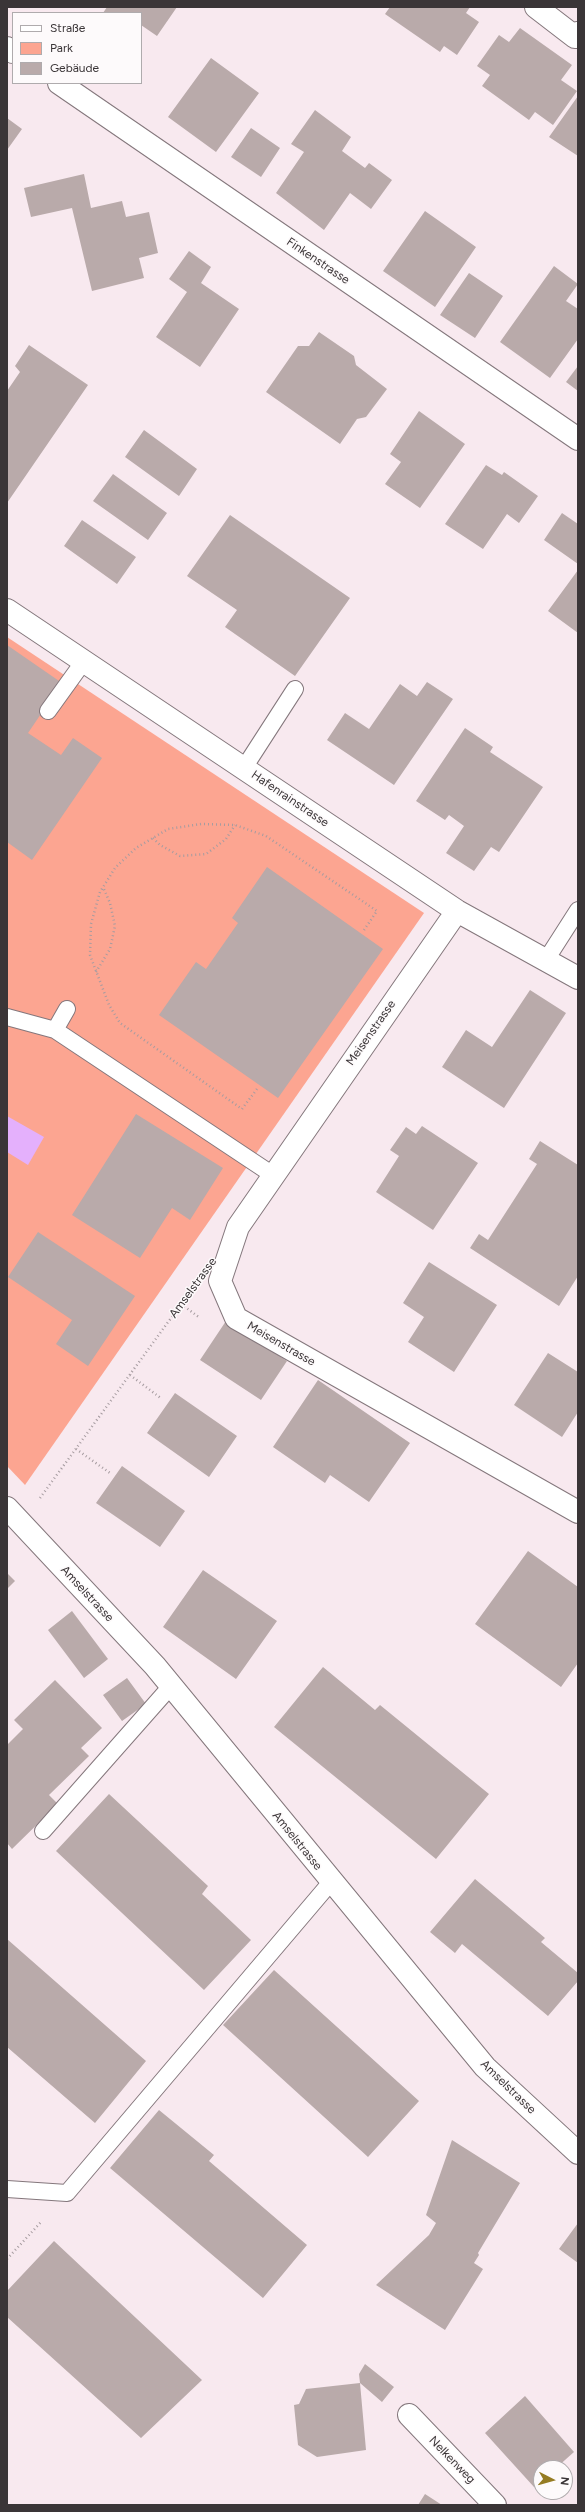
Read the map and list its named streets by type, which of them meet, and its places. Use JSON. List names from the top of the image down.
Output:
{
  "streets": {
    "street": [
      "Finkenstrasse",
      "Hafenrainstrasse",
      "Meisenstrasse",
      "Amselstrasse",
      "Nelkenweg"
    ]
  },
  "crossings": [
    ["Hafenrainstrasse", "Meisenstrasse"]
  ],
  "legend": ["Straße", "Park", "Gebäude"],
  "north": "right"
}
